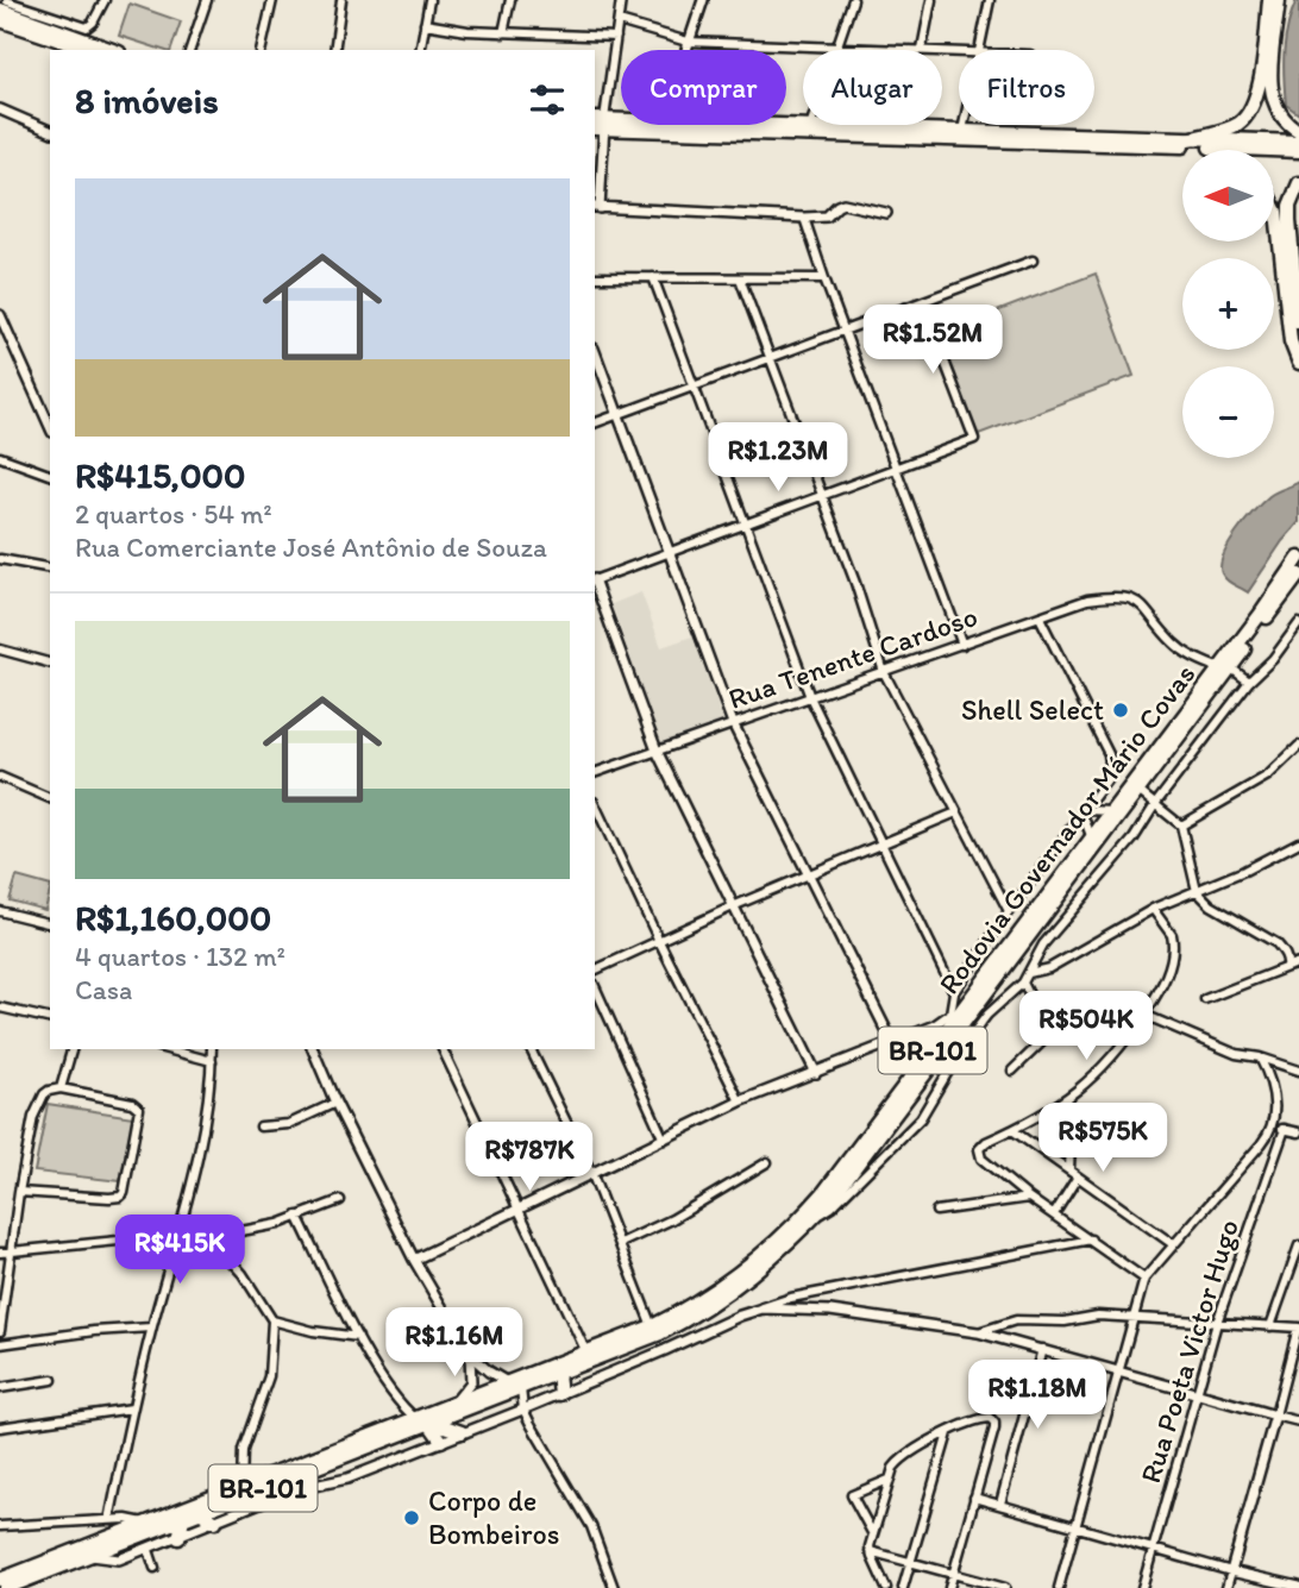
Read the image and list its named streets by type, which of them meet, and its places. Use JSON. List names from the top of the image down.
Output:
{
  "streets": {
    "main road": ["Rodovia Governador Mário Covas", "BR-101"],
    "street": ["Rua Tenente Cardoso", "Rua Poeta Victor Hugo"]
  },
  "crossings": [
    ["Rua Tenente Cardoso", "Rodovia Governador Mário Covas"]
  ],
  "places": ["Shell Select", "Corpo de Bombeiros"],
  "north": "left",
  "page": {
    "chip": ["Comprar", "Alugar", "Filtros"],
    "heading": "8 imóveis",
    "map_buttons": ["+", "−"],
    "list": [
      {
        "name": "R$415,000",
        "note": "2 quartos · 54 m² · Rua Comerciante José Antônio de Souza"
      },
      {
        "name": "R$1,160,000",
        "note": "4 quartos · 132 m² · Casa"
      }
    ],
    "price": [
      "R$1.52M",
      "R$1.23M",
      "R$504K",
      "R$575K",
      "R$787K",
      "R$415K",
      "R$1.16M",
      "R$1.18M"
    ]
  }
}
